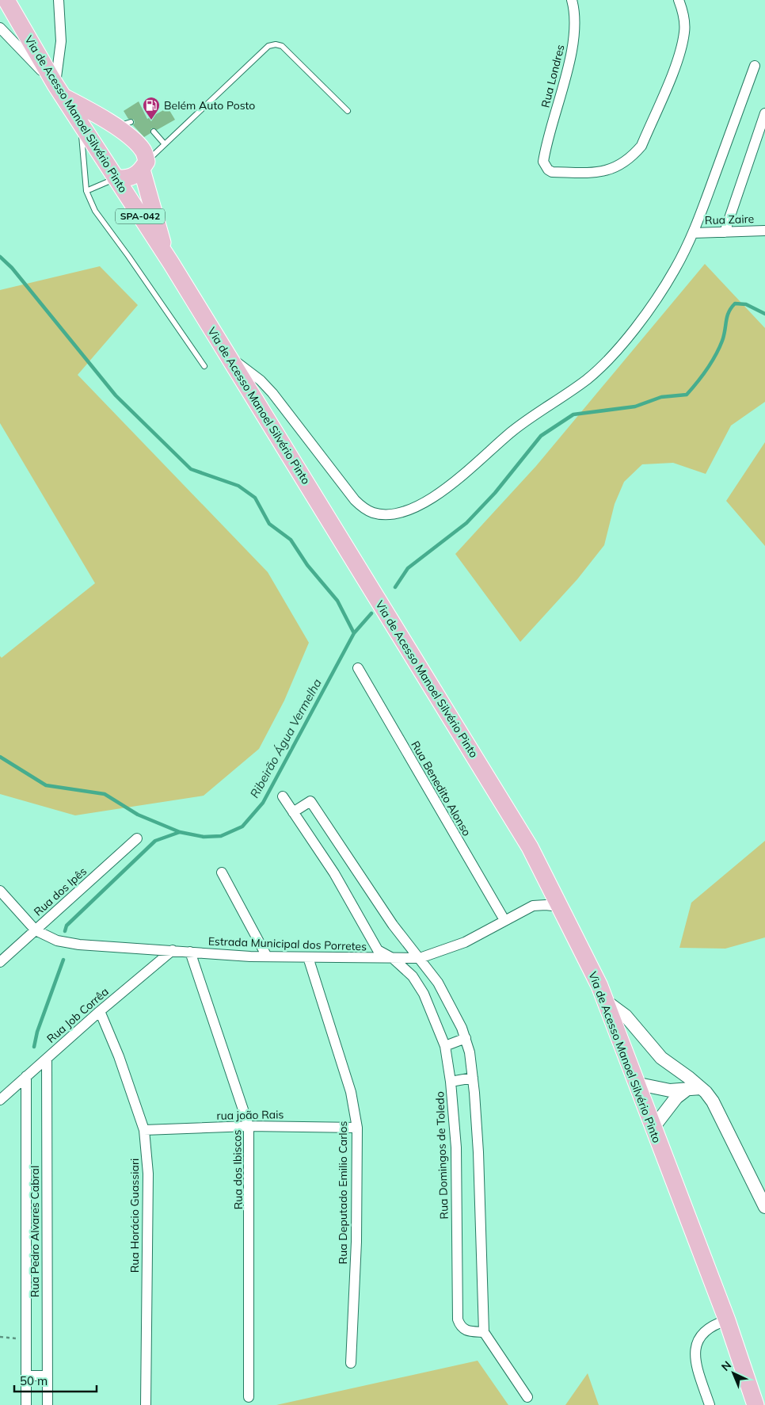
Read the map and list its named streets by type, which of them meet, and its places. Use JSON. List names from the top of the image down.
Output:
{
  "streets": {
    "main road": ["Via de Acesso Manoel Silvério Pinto", "SPA-042"],
    "street": [
      "Rua Londres",
      "Rua Zaire",
      "Rua Benedito Alonso",
      "Rua dos Ipês",
      "Estrada Municipal dos Porretes",
      "Rua Job Corrêa",
      "rua joão Rais",
      "Rua Domingos de Toledo",
      "Rua dos Ibiscos",
      "Rua Deputado Emilio Carlos",
      "Rua Horácio Guassiari",
      "Rua Pedro Alvares Cabral"
    ]
  },
  "crossings": [
    ["Via de Acesso Manoel Silvério Pinto", "Estrada Municipal dos Porretes"],
    ["Rua Benedito Alonso", "Estrada Municipal dos Porretes"],
    ["Rua dos Ipês", "Estrada Municipal dos Porretes"],
    ["Estrada Municipal dos Porretes", "Rua Job Corrêa"],
    ["Estrada Municipal dos Porretes", "Rua Domingos de Toledo"],
    ["Estrada Municipal dos Porretes", "Rua dos Ibiscos"],
    ["Estrada Municipal dos Porretes", "Rua Deputado Emilio Carlos"],
    ["Rua Job Corrêa", "Rua Horácio Guassiari"],
    ["Rua Job Corrêa", "Rua Pedro Alvares Cabral"],
    ["rua joão Rais", "Rua dos Ibiscos"],
    ["rua joão Rais", "Rua Deputado Emilio Carlos"],
    ["rua joão Rais", "Rua Horácio Guassiari"]
  ],
  "water": ["Ribeirão Água Vermelha"],
  "places": {
    "fuel station": ["Belém Auto Posto"]
  },
  "scale_bar": "50 m",
  "north": "top left"
}
